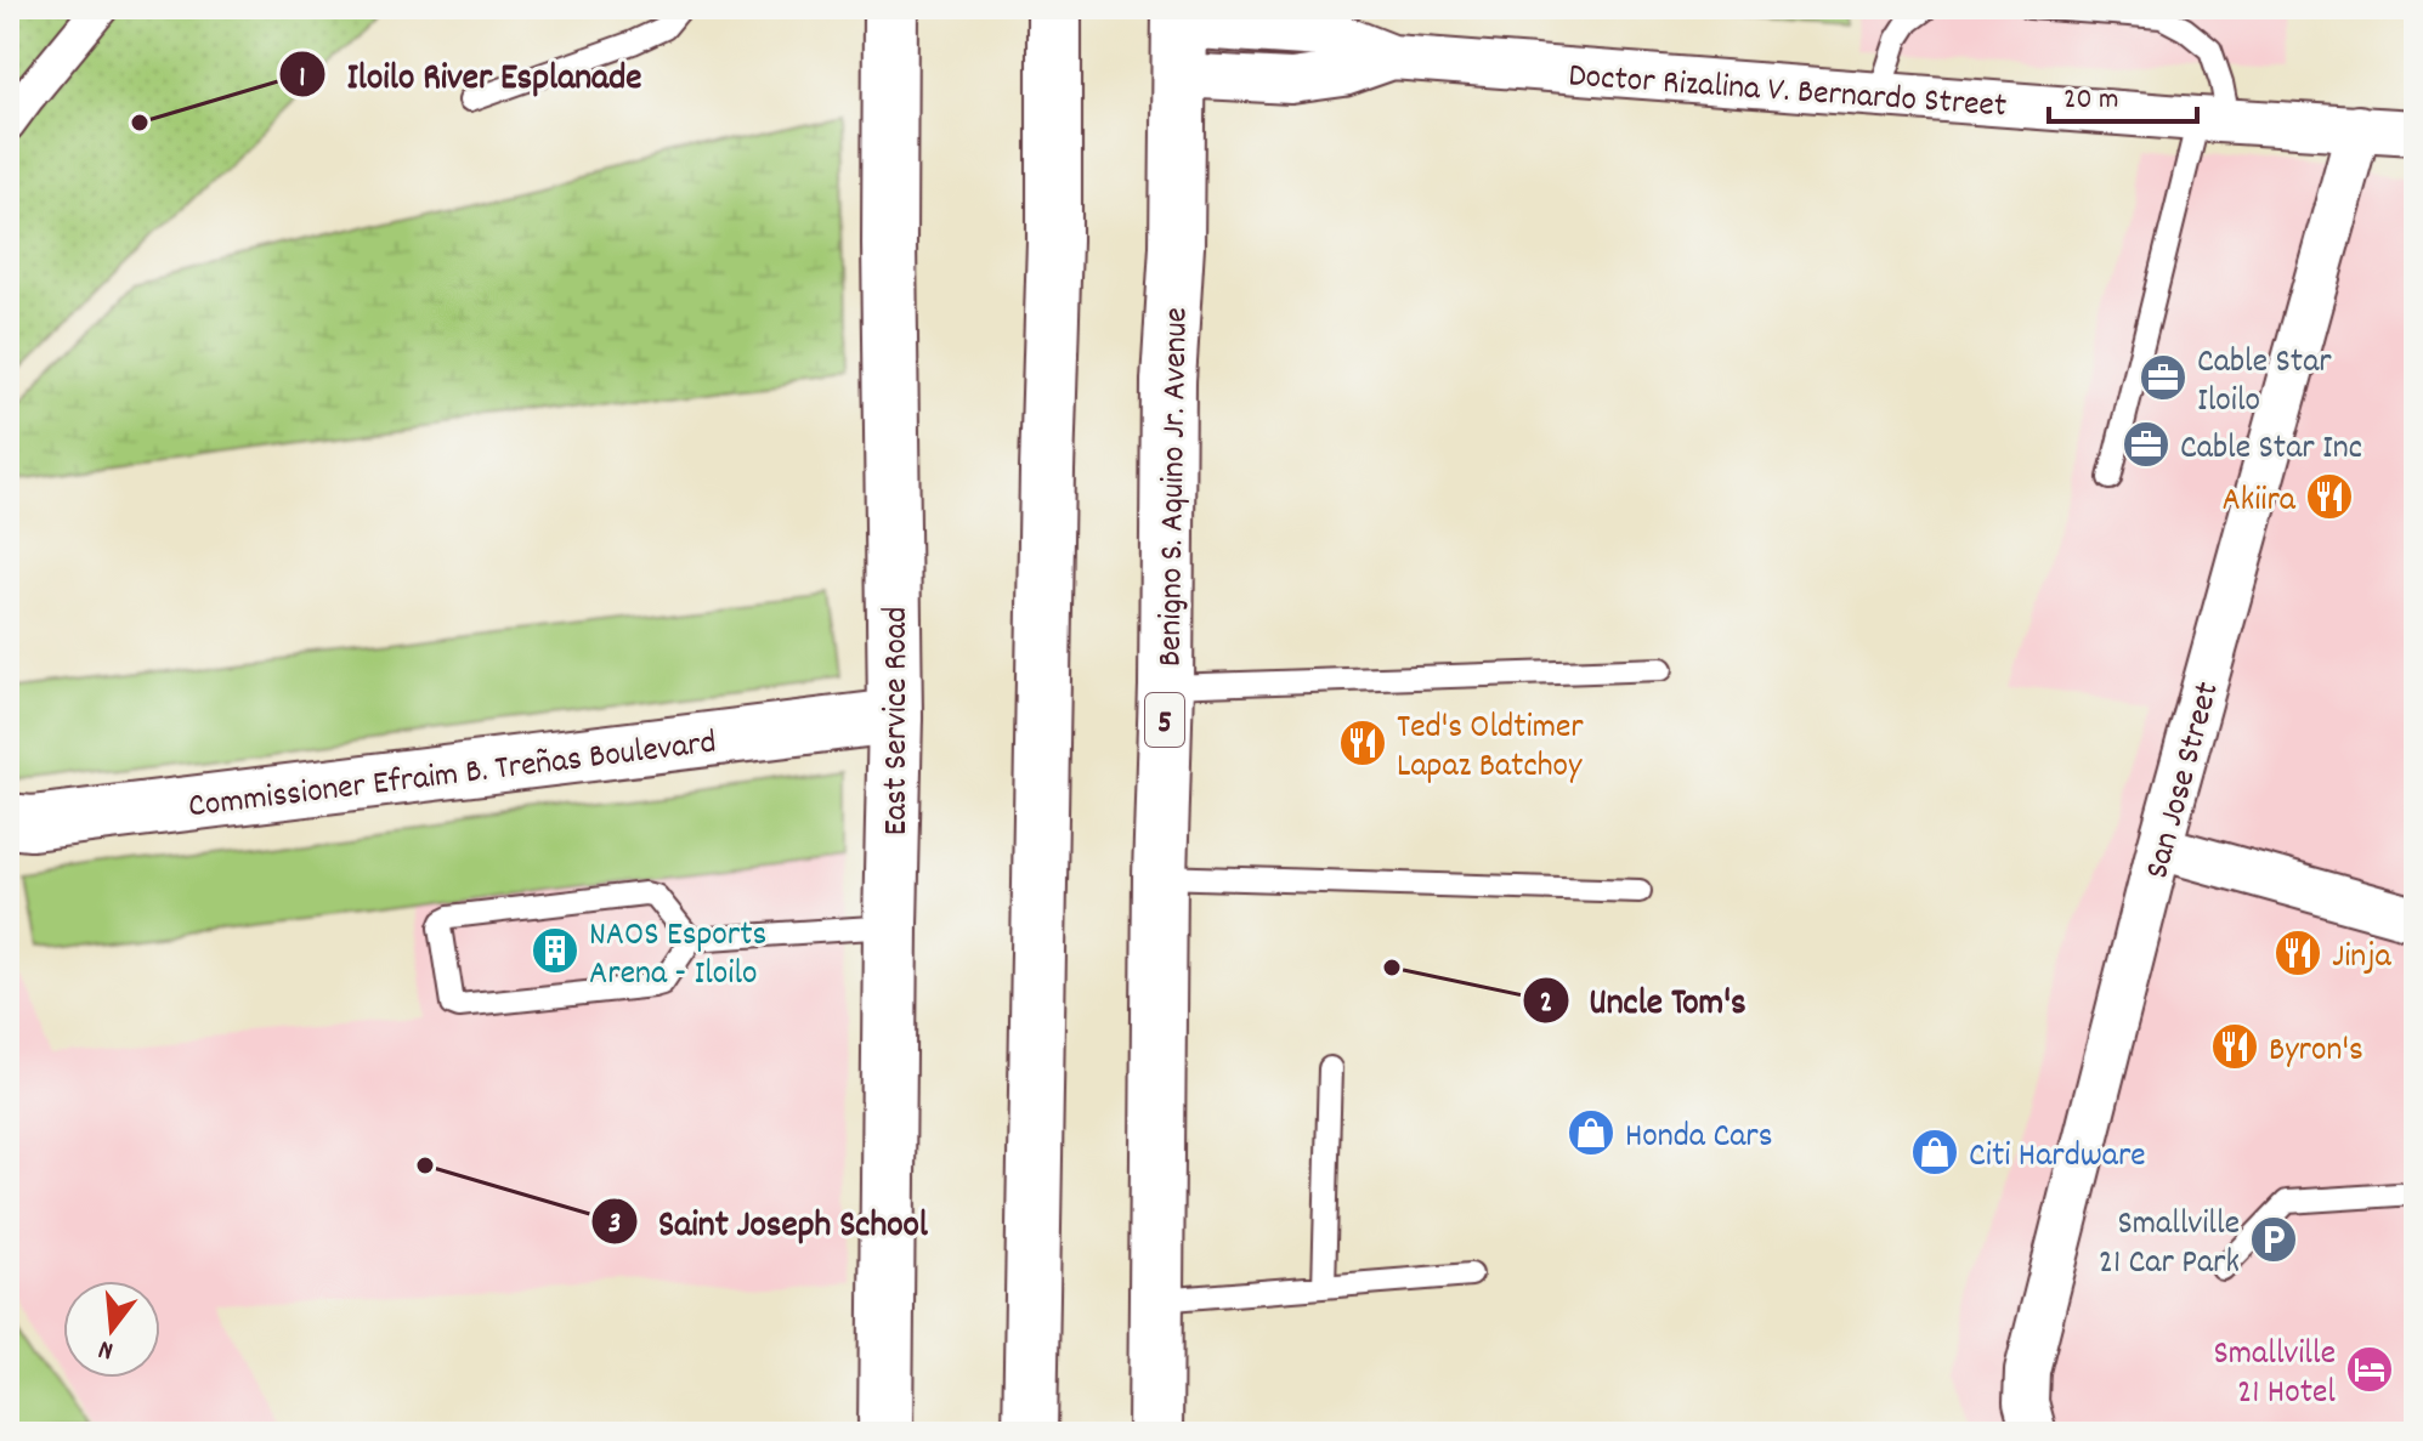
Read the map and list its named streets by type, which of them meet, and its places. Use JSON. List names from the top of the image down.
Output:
{
  "streets": {
    "main road": [
      "Benigno S. Aquino Jr. Avenue",
      "5",
      "East Service Road",
      "Commissioner Efraim B. Treñas Boulevard"
    ],
    "street": ["Doctor Rizalina V. Bernardo Street", "San Jose Street"]
  },
  "crossings": [
    ["Doctor Rizalina V. Bernardo Street", "Benigno S. Aquino Jr. Avenue"],
    ["Doctor Rizalina V. Bernardo Street", "San Jose Street"],
    ["East Service Road", "Commissioner Efraim B. Treñas Boulevard"]
  ],
  "places": {
    "other": ["Iloilo River Esplanade", "Uncle Tom's", "Saint Joseph School"],
    "office": ["Cable Star Iloilo", "Cable Star Inc"],
    "restaurant": [
      "Akiira",
      "Ted's Oldtimer Lapaz Batchoy",
      "Jinja",
      "Byron's"
    ],
    "building": ["NAOS Esports Arena - Iloilo"],
    "shop": ["Honda Cars", "Citi Hardware"],
    "parking": ["Smallville 21 Car Park"],
    "hotel": ["Smallville 21 Hotel"]
  },
  "scale_bar": "20 m",
  "north": "bottom"
}
